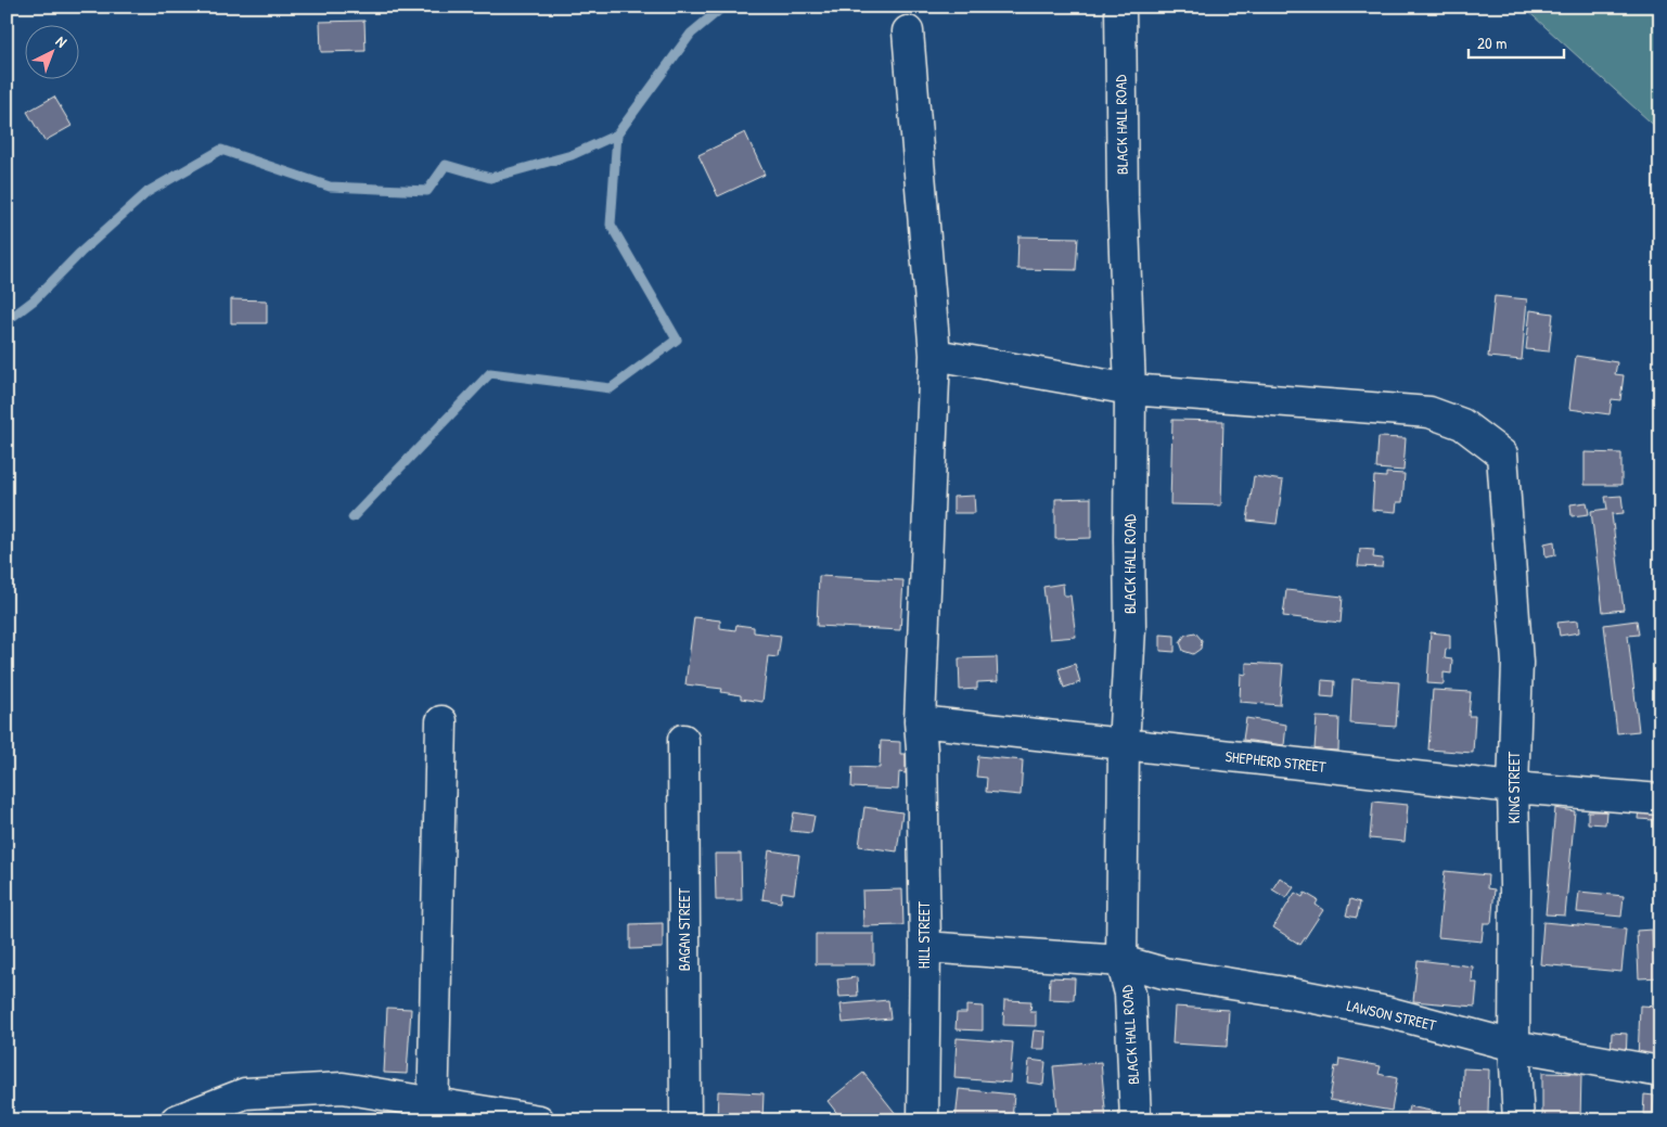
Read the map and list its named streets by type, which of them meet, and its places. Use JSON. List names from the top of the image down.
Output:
{
  "streets": {
    "street": [
      "BLACK HALL ROAD",
      "SHEPHERD STREET",
      "KING STREET",
      "BAGAN STREET",
      "HILL STREET",
      "LAWSON STREET"
    ]
  },
  "crossings": [
    ["BLACK HALL ROAD", "SHEPHERD STREET"],
    ["BLACK HALL ROAD", "KING STREET"],
    ["BLACK HALL ROAD", "LAWSON STREET"],
    ["SHEPHERD STREET", "KING STREET"],
    ["SHEPHERD STREET", "HILL STREET"],
    ["KING STREET", "LAWSON STREET"],
    ["HILL STREET", "LAWSON STREET"]
  ],
  "scale_bar": "20 m",
  "north": "top right"
}
